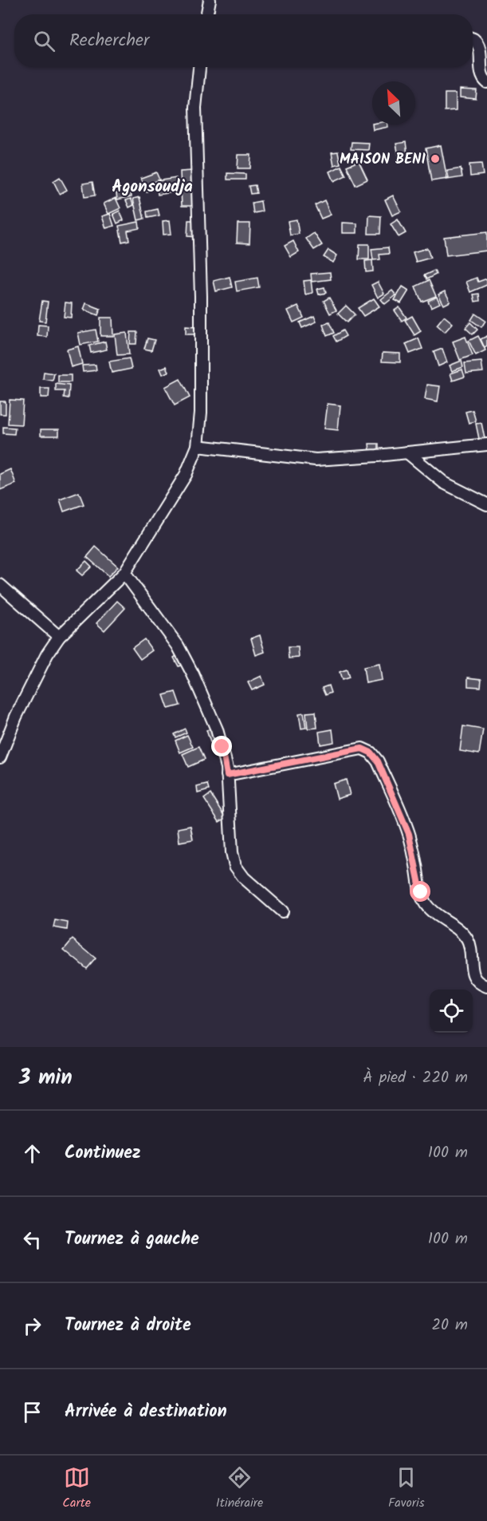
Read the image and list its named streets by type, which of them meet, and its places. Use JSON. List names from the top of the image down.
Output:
{
  "districts": ["Agonsoudja"],
  "places": ["MAISON BENI"],
  "north": "top left",
  "page": {
    "search": "Rechercher",
    "heading": ["3 min", "À pied · 220 m"],
    "list": [
      ["Continuez", "100 m"],
      ["Tournez à gauche", "100 m"],
      ["Tournez à droite", "20 m"],
      "Arrivée à destination"
    ],
    "nav": ["Carte", "Itinéraire", "Favoris"]
  }
}
